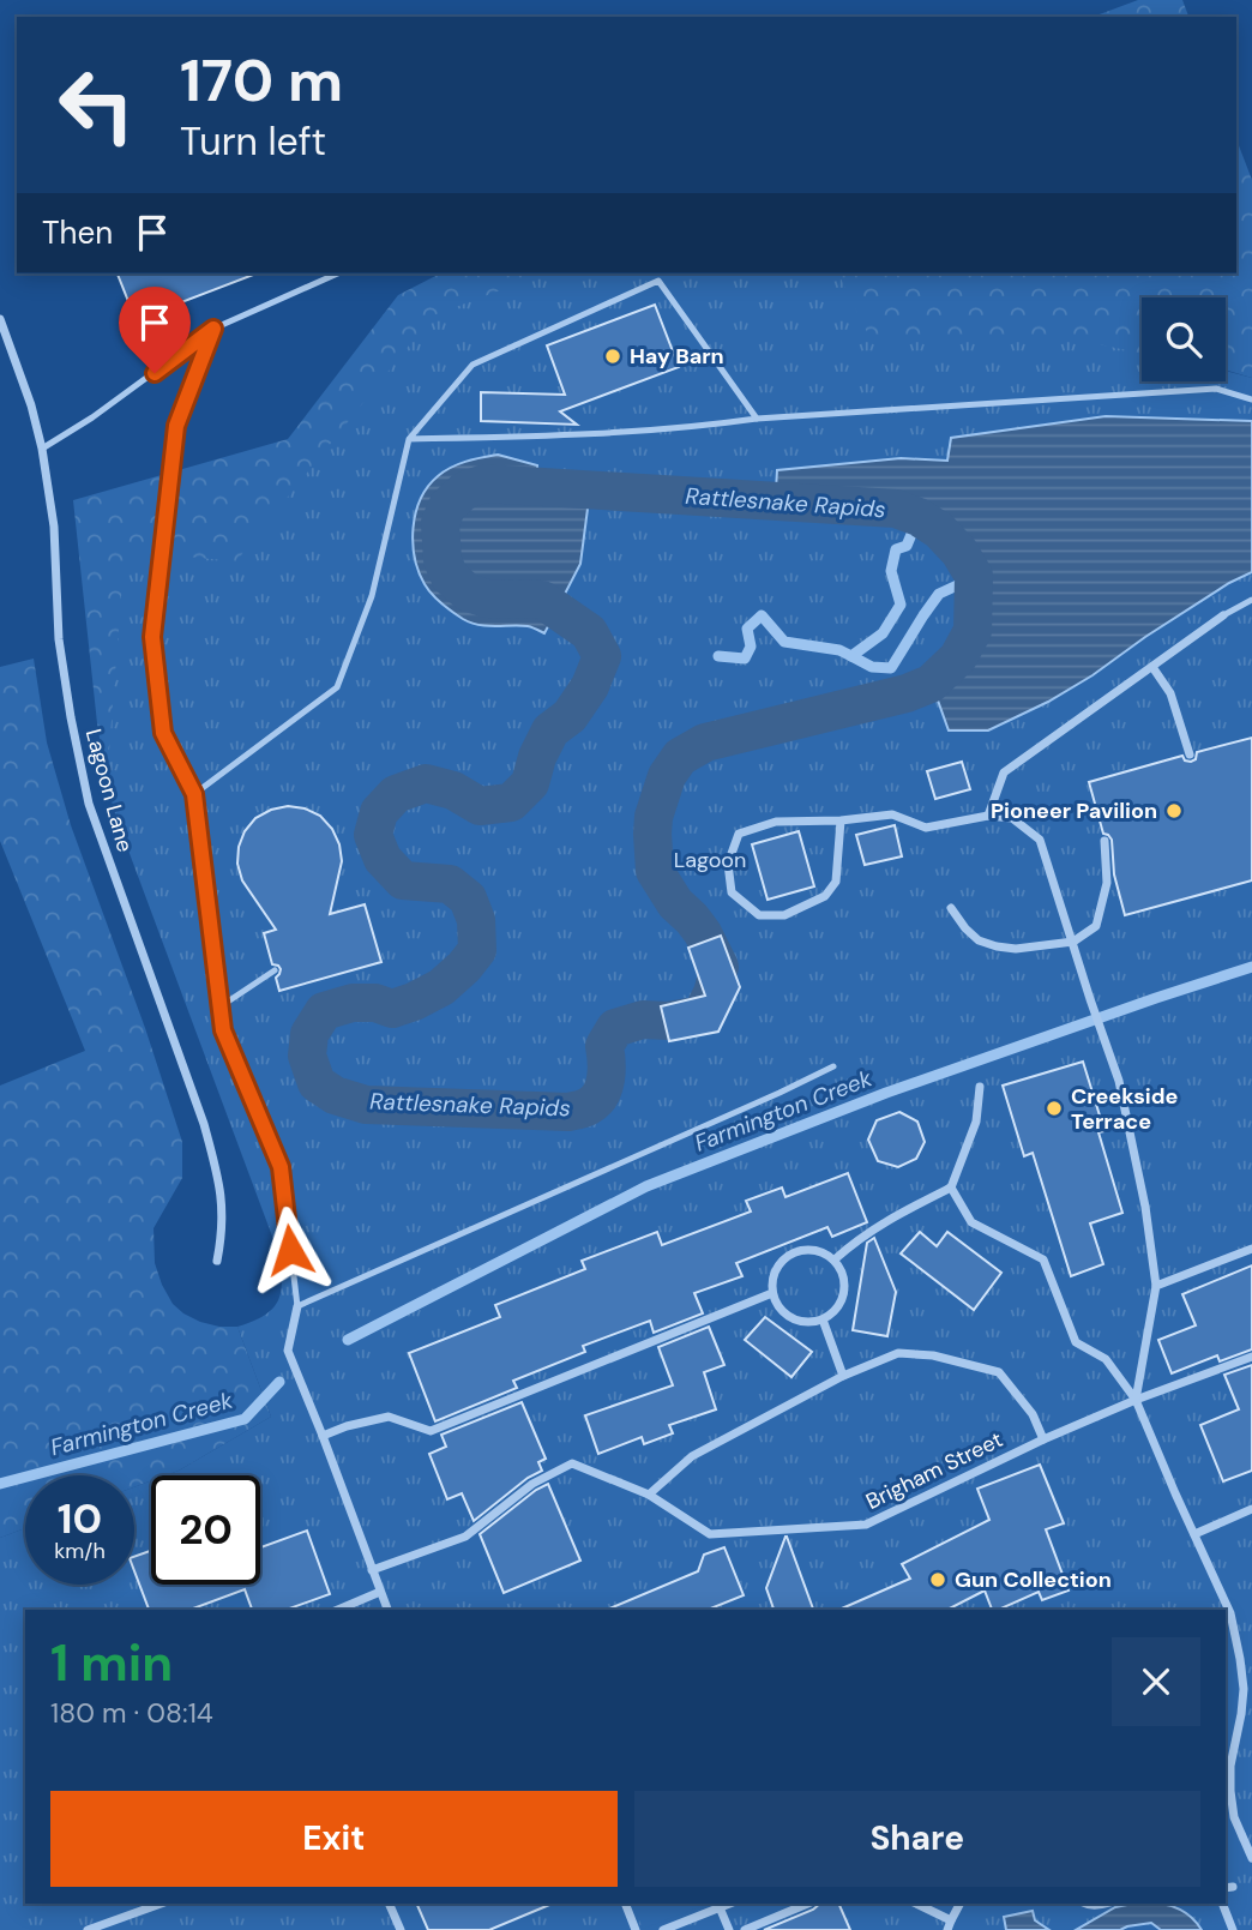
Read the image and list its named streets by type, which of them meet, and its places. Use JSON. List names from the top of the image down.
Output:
{
  "streets": {
    "street": ["Lagoon Lane", "Brigham Street"]
  },
  "water": ["Rattlesnake Rapids", "Farmington Creek"],
  "parks": ["Lagoon"],
  "places": [
    "Hay Barn",
    "Pioneer Pavilion",
    "Creekside Terrace",
    "Gun Collection"
  ],
  "page": {
    "turn": ["170 m", "Turn left"],
    "then": "Then",
    "speed": "10 km/h",
    "limit": "20",
    "heading": ["1 min", "180 m · 08:14"],
    "buttons": ["Exit", "Share"]
  }
}
